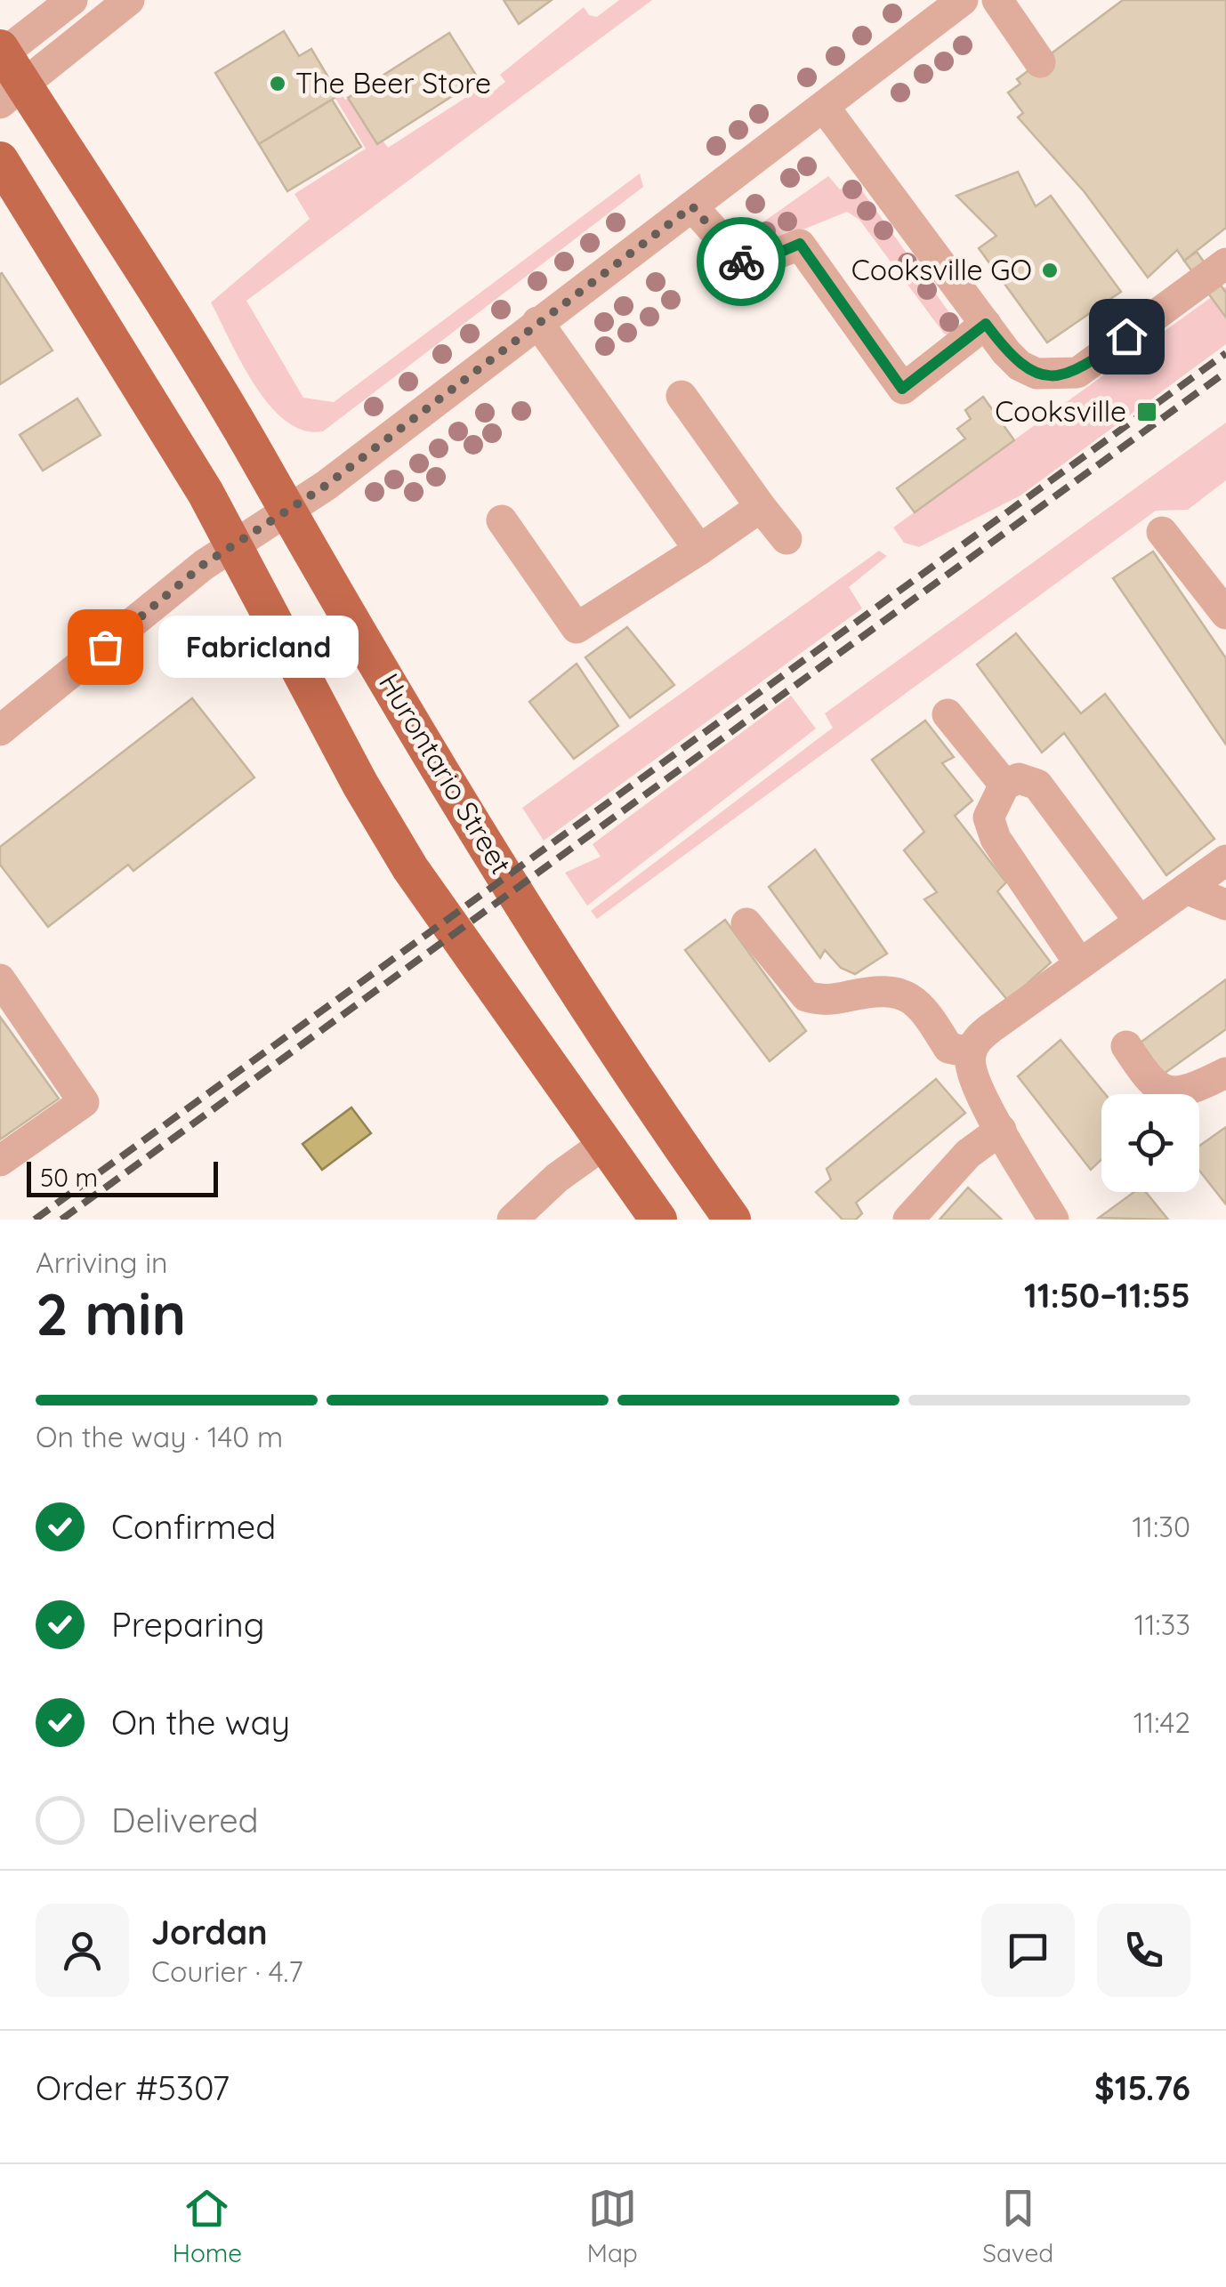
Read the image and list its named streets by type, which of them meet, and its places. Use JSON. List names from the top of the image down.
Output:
{
  "streets": {
    "main road": ["Hurontario Street"]
  },
  "places": {
    "other": ["The Beer Store", "Cooksville GO", "Fabricland"],
    "transit": ["Cooksville"]
  },
  "scale_bar": "50 m",
  "page": {
    "bubble": "Fabricland",
    "scale": "50 m",
    "heading": ["2 min", "Arriving in", "11:50–11:55"],
    "panel": [
      "Jordan",
      "Courier · 4.7",
      "Order #5307",
      "$15.76"
    ],
    "bar": "On the way · 140 m",
    "list": [
      ["Confirmed", "11:30"],
      ["Preparing", "11:33"],
      ["On the way", "11:42"],
      "Delivered"
    ],
    "tabs": ["Home", "Map", "Saved"]
  }
}
